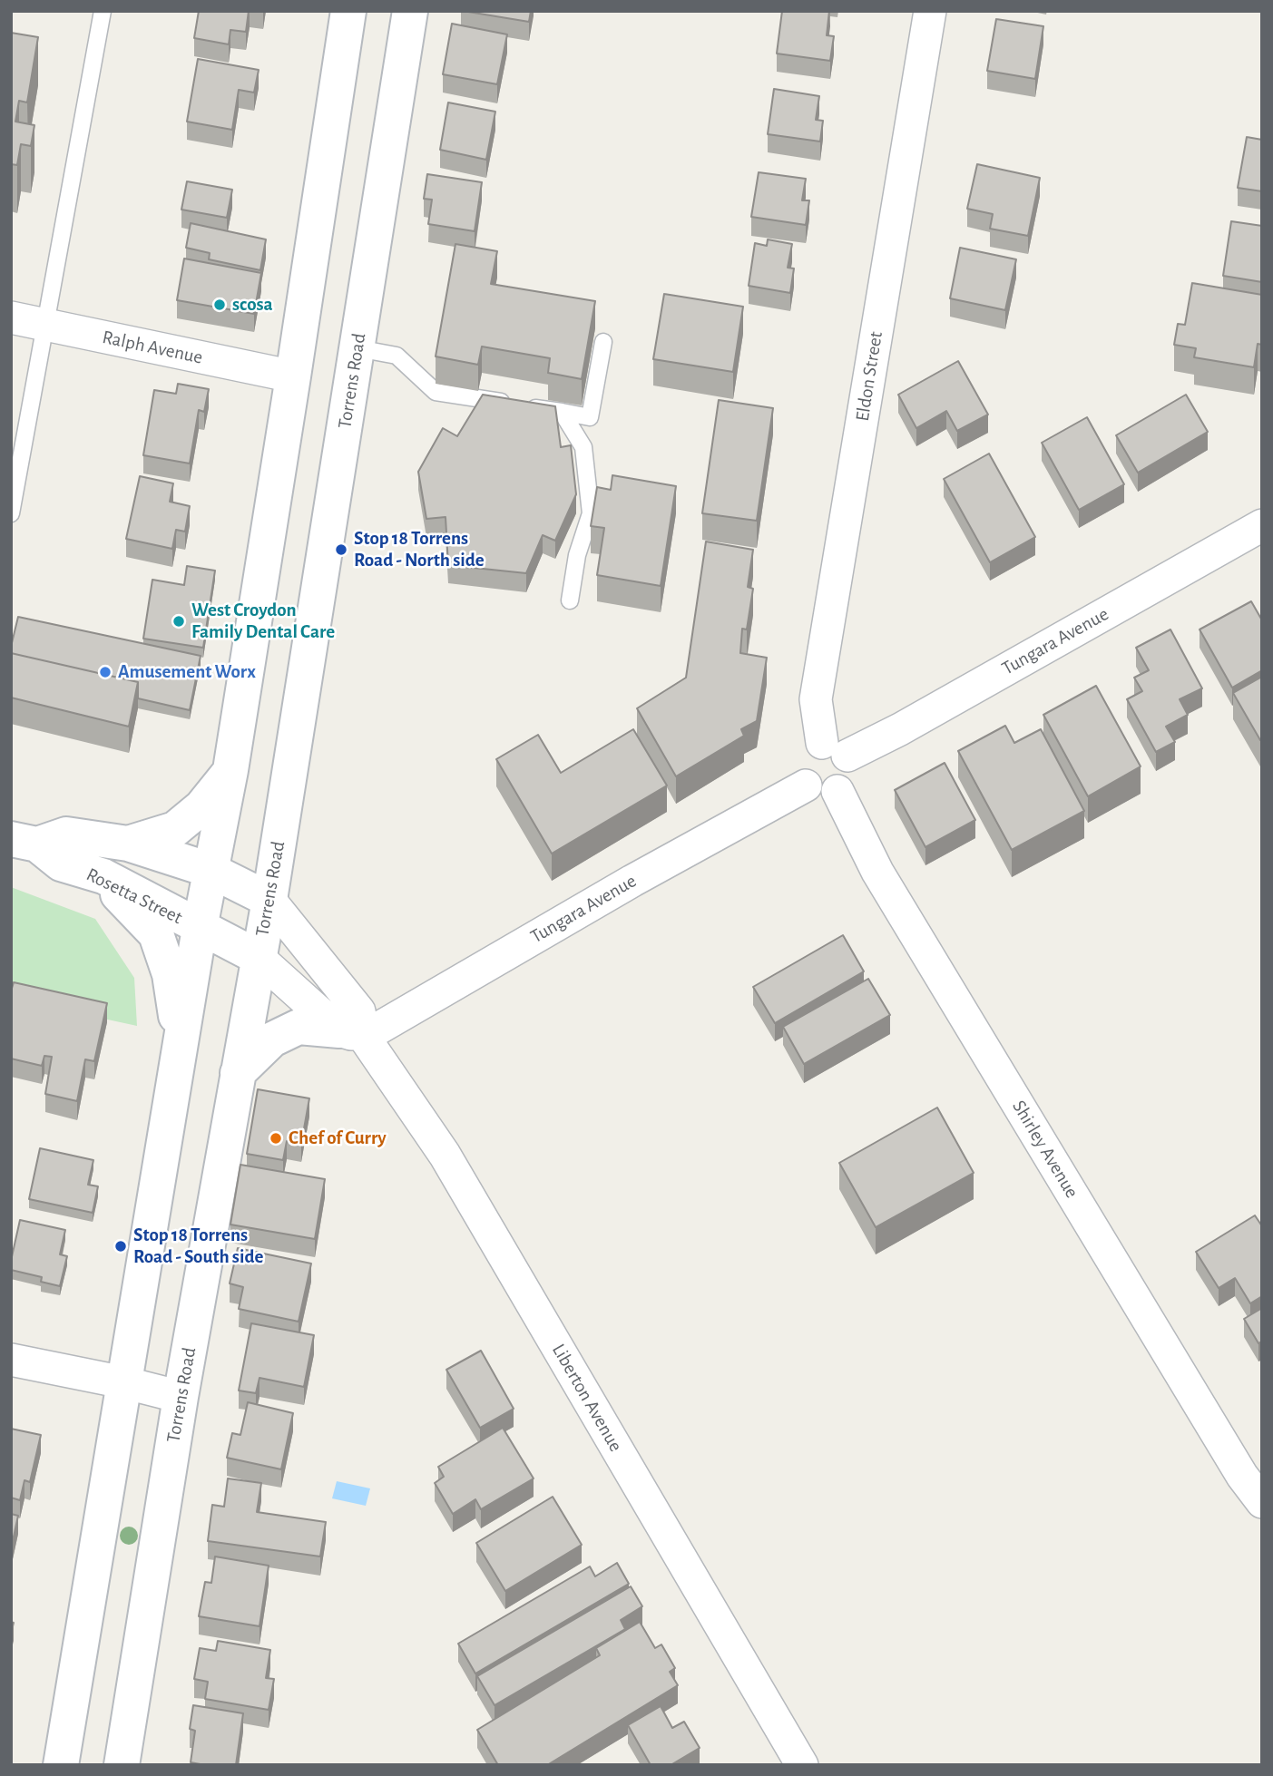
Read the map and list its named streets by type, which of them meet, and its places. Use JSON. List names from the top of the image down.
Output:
{
  "streets": {
    "main road": ["Torrens Road", "Rosetta Street"],
    "street": [
      "Ralph Avenue",
      "Eldon Street",
      "Tungara Avenue",
      "Shirley Avenue",
      "Liberton Avenue"
    ]
  },
  "crossings": [
    ["Eldon Street", "Tungara Avenue"],
    ["Eldon Street", "Shirley Avenue"],
    ["Torrens Road", "Rosetta Street"],
    ["Torrens Road", "Liberton Avenue"],
    ["Tungara Avenue", "Shirley Avenue"],
    ["Tungara Avenue", "Liberton Avenue"],
    ["Rosetta Street", "Liberton Avenue"]
  ],
  "places": [
    "scosa",
    "Stop 18 Torrens Road - North side",
    "West Croydon Family Dental Care",
    "Amusement Worx",
    "Chef of Curry",
    "Stop 18 Torrens Road - South side"
  ]
}
